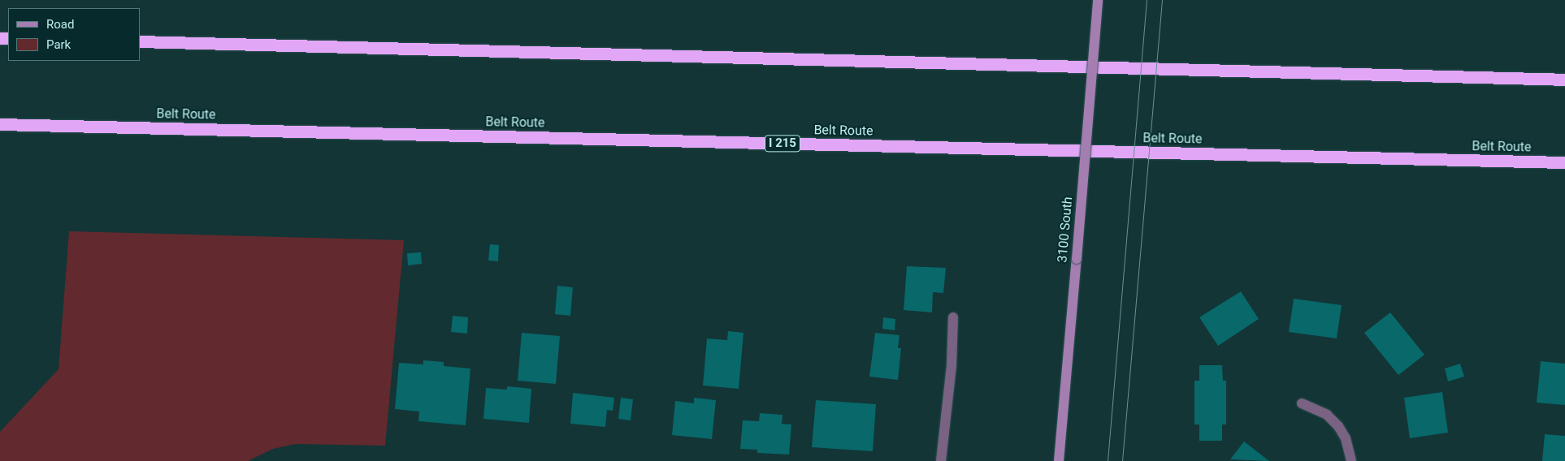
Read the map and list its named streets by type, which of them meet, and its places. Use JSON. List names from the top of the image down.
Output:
{
  "streets": {
    "highway": ["Belt Route", "I 215"],
    "main road": ["3100 South"]
  },
  "legend": ["Road", "Park"]
}
